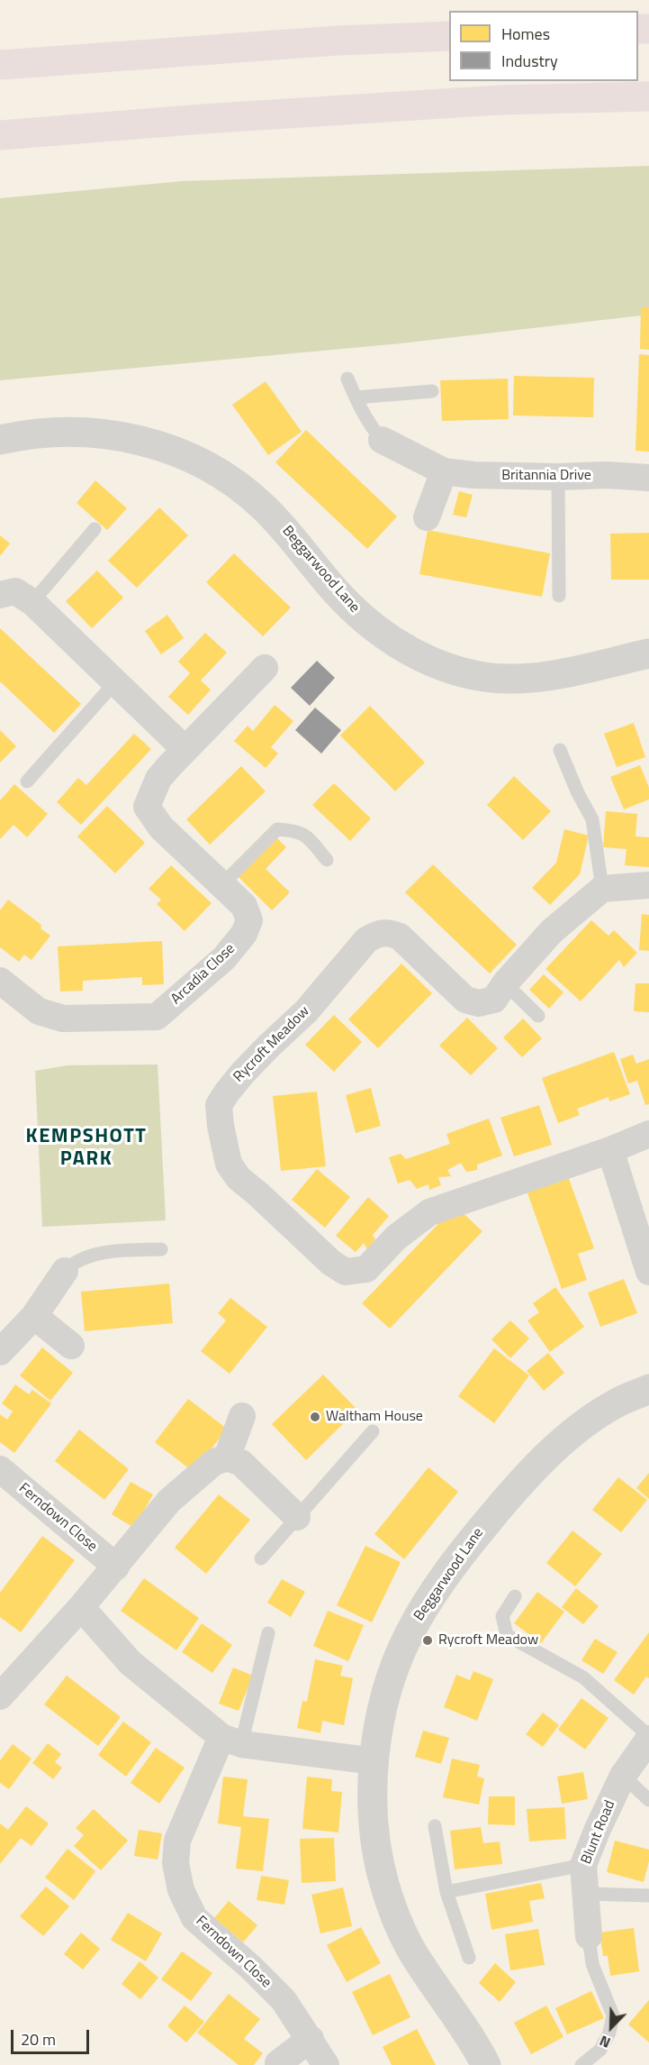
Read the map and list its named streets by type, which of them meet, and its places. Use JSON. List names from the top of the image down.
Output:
{
  "streets": {
    "street": [
      "Britannia Drive",
      "Beggarwood Lane",
      "Arcadia Close",
      "Rycroft Meadow",
      "Ferndown Close",
      "Blunt Road"
    ]
  },
  "districts": ["KEMPSHOTT PARK"],
  "places": ["Waltham House", "Rycroft Meadow"],
  "legend": ["Homes", "Industry"],
  "scale_bar": "20 m",
  "north": "bottom left"
}
